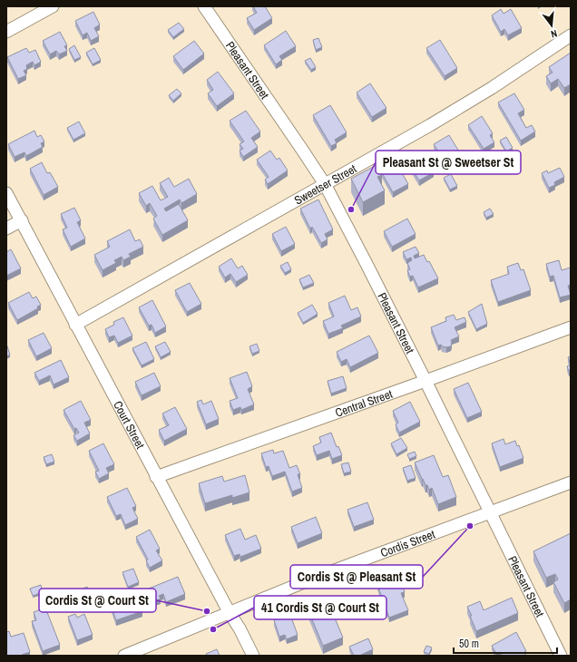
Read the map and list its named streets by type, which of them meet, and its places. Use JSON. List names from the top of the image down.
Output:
{
  "streets": {
    "street": [
      "Pleasant Street",
      "Sweetser Street",
      "Central Street",
      "Court Street",
      "Cordis Street"
    ]
  },
  "crossings": [
    ["Pleasant Street", "Sweetser Street"],
    ["Pleasant Street", "Central Street"],
    ["Pleasant Street", "Cordis Street"],
    ["Sweetser Street", "Court Street"],
    ["Central Street", "Court Street"],
    ["Court Street", "Cordis Street"]
  ],
  "places": [
    "Pleasant St @ Sweetser St",
    "Cordis St @ Pleasant St",
    "Cordis St @ Court St",
    "41 Cordis St @ Court St"
  ],
  "scale_bar": "50 m",
  "north": "bottom"
}
